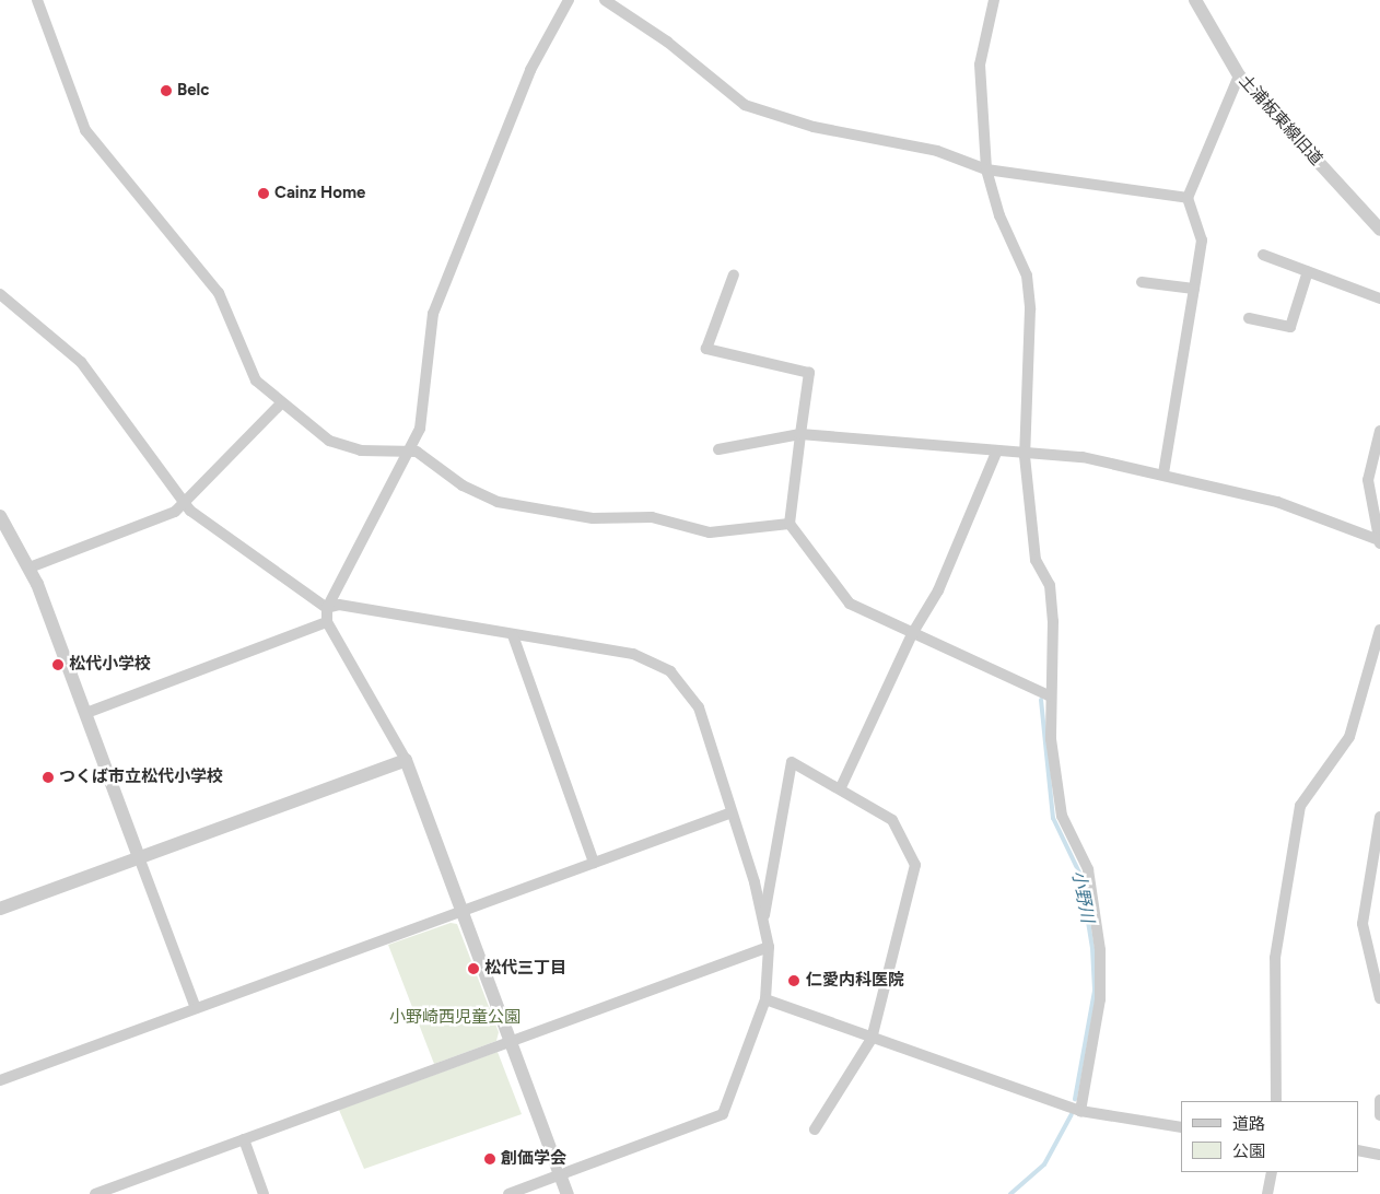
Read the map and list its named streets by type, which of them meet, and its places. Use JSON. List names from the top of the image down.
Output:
{
  "streets": {
    "street": ["土浦板東線旧道"]
  },
  "water": ["小野川"],
  "parks": ["小野崎西児童公園"],
  "places": [
    "Belc",
    "Cainz Home",
    "松代小学校",
    "つくば市立松代小学校",
    "松代三丁目",
    "仁愛内科医院",
    "創価学会"
  ],
  "legend": ["道路", "公園"]
}
